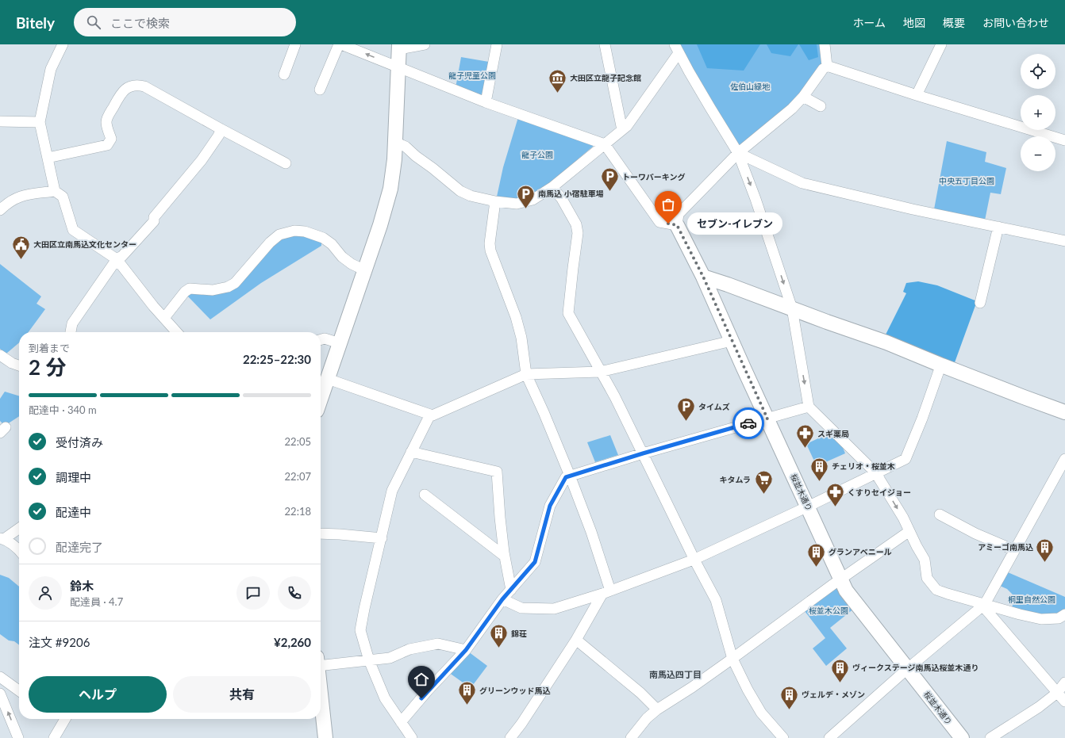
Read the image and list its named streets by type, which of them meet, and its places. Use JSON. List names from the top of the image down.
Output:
{
  "streets": {
    "street": ["桜並木通り"]
  },
  "districts": ["南馬込四丁目"],
  "parks": [
    "龍子児童公園",
    "佐伯山緑地",
    "龍子公園",
    "中央五丁目公園",
    "桐里自然公園",
    "桜並木公園"
  ],
  "places": {
    "museum": ["大田区立龍子記念館"],
    "parking": ["トーワパーキング", "南馬込 小宿駐車場", "タイムズ"],
    "other": ["セブン-イレブン"],
    "public building": ["大田区立南馬込文化センター"],
    "pharmacy": ["スギ薬局", "くすりセイジョー"],
    "building": [
      "チェリオ・桜並木",
      "アミーゴ南馬込",
      "グランアベニール",
      "錦荘",
      "ヴィークステージ南馬込桜並木通り",
      "グリーンウッド馬込",
      "ヴェルデ・メゾン"
    ],
    "supermarket": ["キタムラ"]
  },
  "page": {
    "header": "Bitely",
    "search": "ここで検索",
    "nav": [
      "ホーム",
      "地図",
      "概要",
      "お問い合わせ"
    ],
    "map_buttons": ["+", "−"],
    "bubble": "セブン-イレブン",
    "heading": ["2 分", "到着まで", "22:25–22:30"],
    "panel": [
      "鈴木",
      "配達員 · 4.7",
      "注文 #9206",
      "¥2,260"
    ],
    "bar": "配達中 · 340 m",
    "list": [
      ["受付済み", "22:05"],
      ["調理中", "22:07"],
      ["配達中", "22:18"],
      "配達完了"
    ],
    "buttons": ["ヘルプ", "共有"]
  }
}
